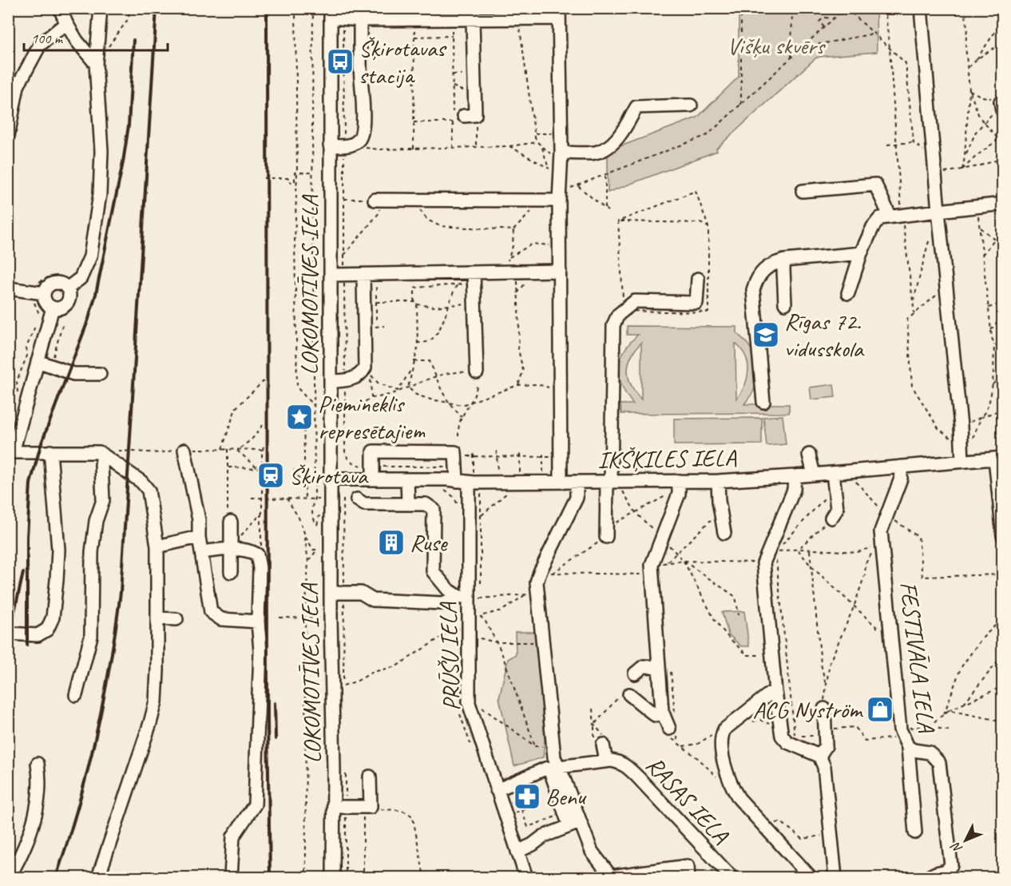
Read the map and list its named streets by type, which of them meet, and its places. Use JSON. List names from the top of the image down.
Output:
{
  "streets": {
    "street": [
      "LOKOMOTĪVES IELA",
      "IKŠĶILES IELA",
      "PRŪŠU IELA",
      "FESTIVĀLA IELA",
      "RASAS IELA"
    ]
  },
  "crossings": [
    ["LOKOMOTĪVES IELA", "IKŠĶILES IELA"],
    ["IKŠĶILES IELA", "PRŪŠU IELA"],
    ["IKŠĶILES IELA", "FESTIVĀLA IELA"],
    ["PRŪŠU IELA", "RASAS IELA"]
  ],
  "parks": ["Višķu skvērs"],
  "places": {
    "bus stop": ["Šķirotavas stacija"],
    "school or university": ["Rīgas 72. vidusskola"],
    "place": ["Piemineklis represētajiem"],
    "station": ["Šķirotava"],
    "building": ["Ruse"],
    "shop": ["ACG Nyström"],
    "pharmacy": ["Benu"]
  },
  "scale_bar": "100 m",
  "north": "bottom left"
}
